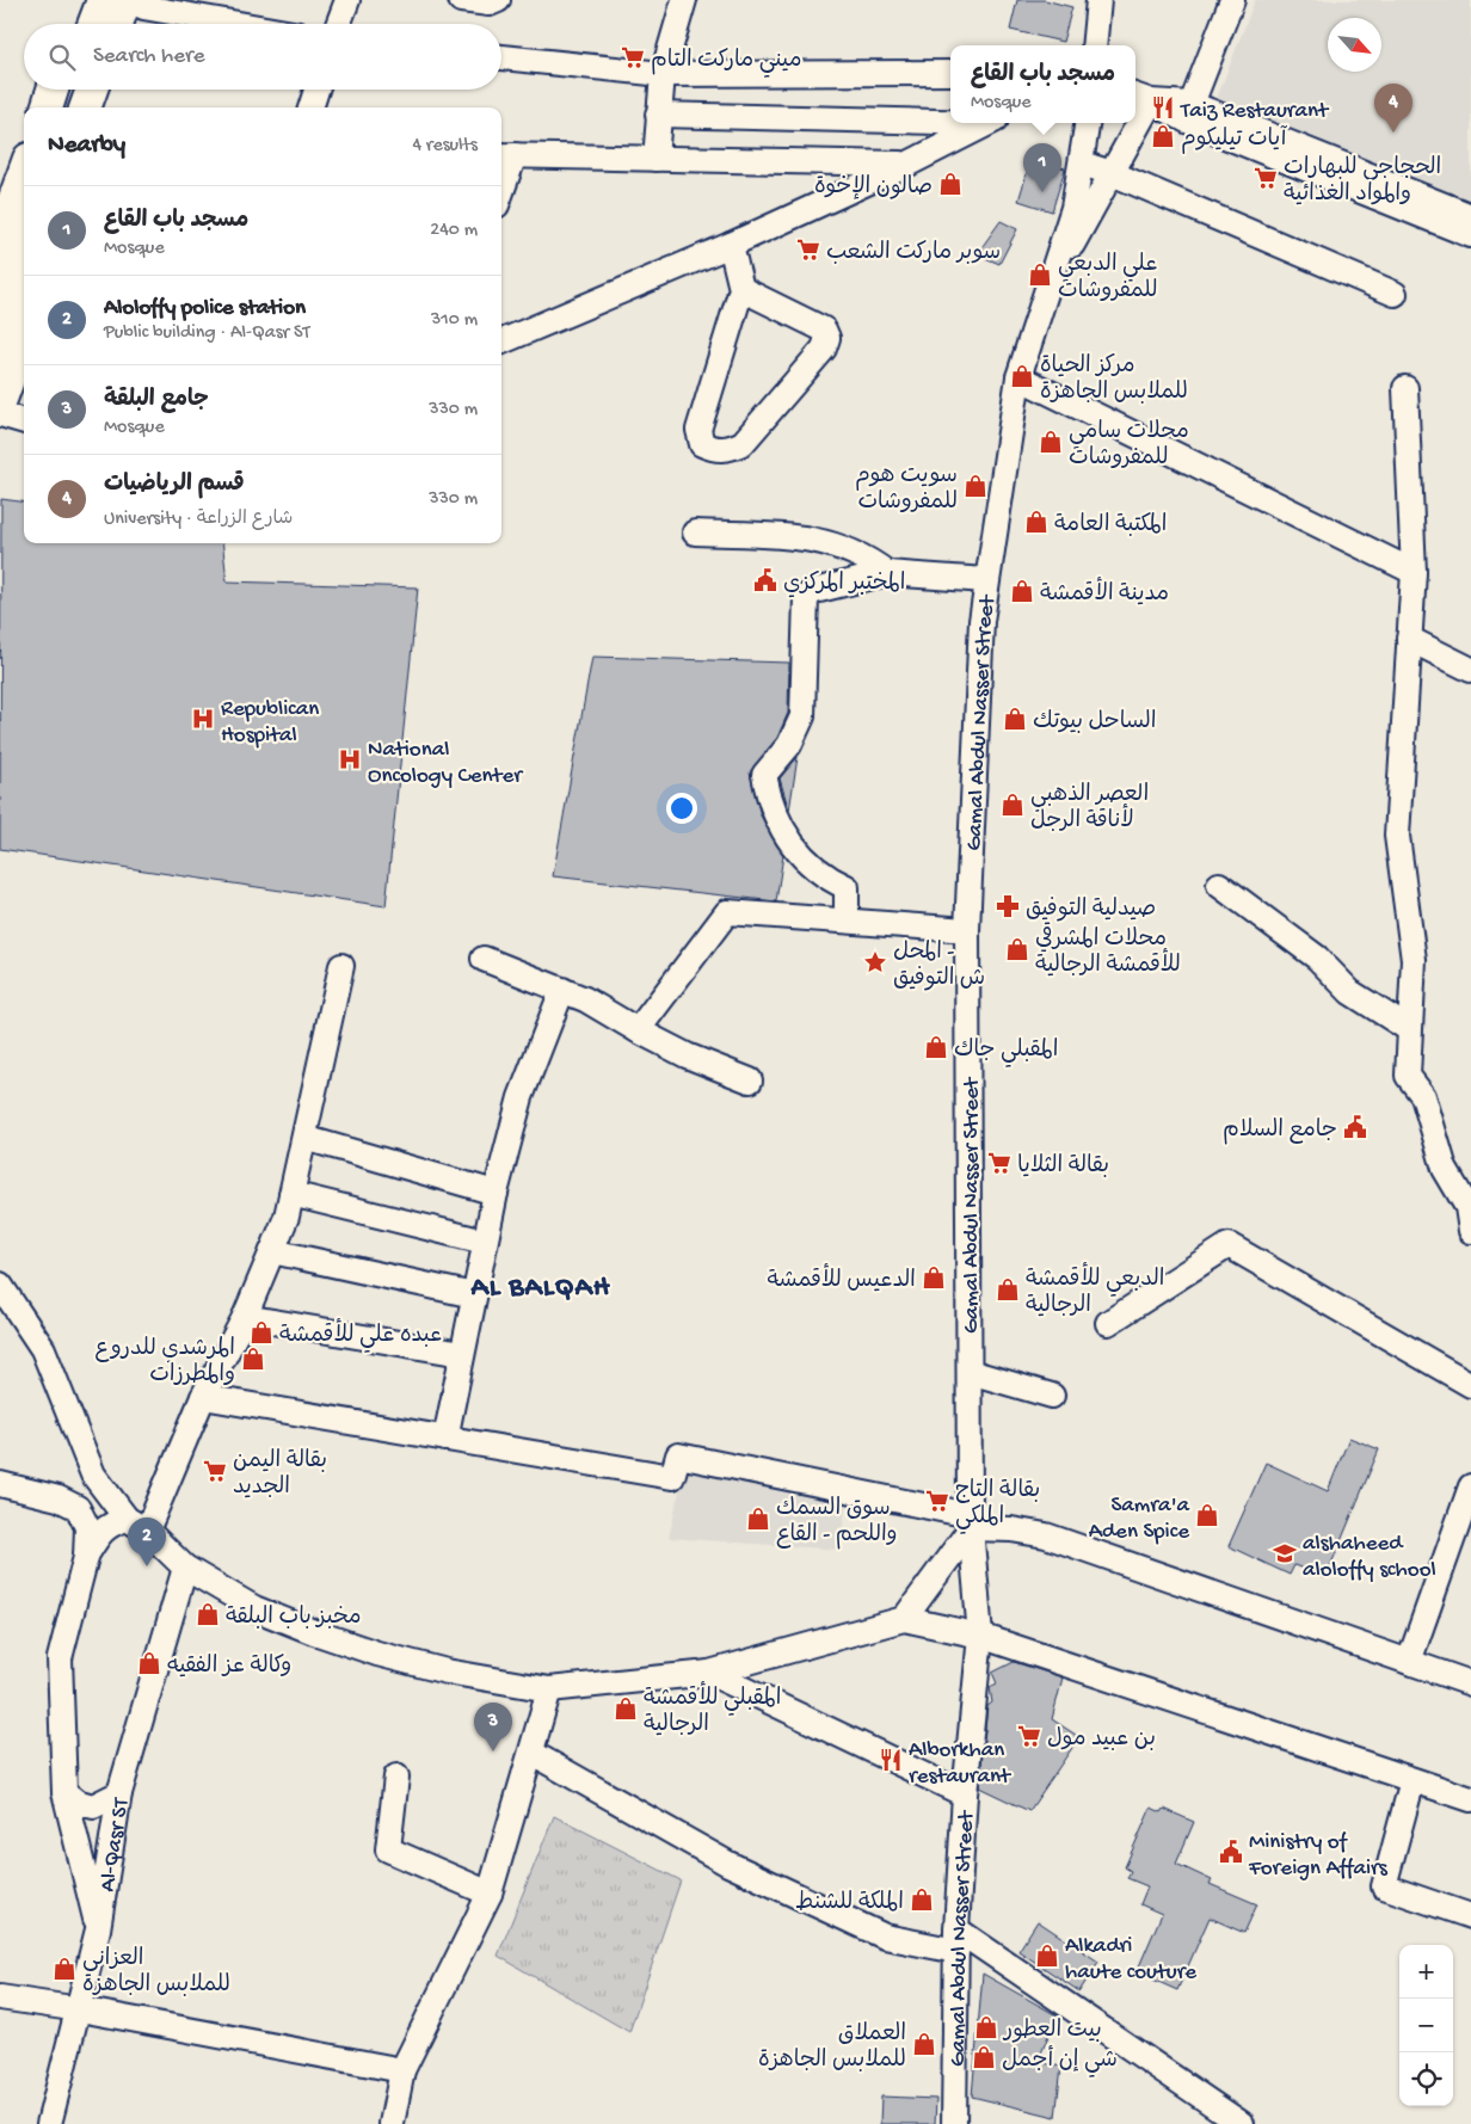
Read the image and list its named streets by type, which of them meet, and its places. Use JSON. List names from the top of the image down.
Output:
{
  "streets": {
    "street": ["Gamal Abdul Nasser Street", "Al-Qasr ST"]
  },
  "districts": ["AL BALQAH"],
  "places": {
    "supermarket": [
      "ميني ماركت التام",
      "الحجاجي للبهارات والمواد الغذائية",
      "سوبر ماركت الشعب",
      "بقالة الثلايا",
      "بقالة اليمن الجديد",
      "بقالة التاج الملكي",
      "بن عبيد مول"
    ],
    "restaurant": ["Taiz Restaurant", "Alborkhan restaurant"],
    "shop": [
      "آيات تيليكوم",
      "صالون الإخوة",
      "علي الدبعي للمفروشات",
      "مركز الحياة للملابس الجاهزة",
      "محلات سامي للمفروشات",
      "سويت هوم للمفروشات",
      "المكتبة العامة",
      "مدينة الأقمشة",
      "الساحل بيوتك",
      "العصر الذهبي لأناقة الرجل",
      "محلات المشرقي للأقمشة الرجالية",
      "المقبلي جاك",
      "الدعيس للأقمشة",
      "الدبعي للأقمشة الرجالية",
      "عبده علي للأقمشة",
      "المرشدي للدروع والمطرزات",
      "Samra'a Aden Spice",
      "سوق السمك واللحم - القاع",
      "مخبز باب البلقة",
      "وكالة عز الفقيه",
      "المقبلي للأقمشة الرجالية",
      "الملكة للشنط",
      "Alkadri haute couture",
      "العزاني للملابس الجاهزة",
      "بيت العطور",
      "العملاق للملابس الجاهزة",
      "شي إن أجمل"
    ],
    "public building": ["المختبر المركزي", "جامع السلام", "Ministry of Foreign Affairs"],
    "hospital": ["Republican Hospital", "National Oncology Center"],
    "pharmacy": ["صيدلية التوفيق"],
    "place": ["المحل - ش التوفيق"],
    "school or university": ["alshaheed aloloffy school"]
  },
  "north": "bottom right",
  "page": {
    "search": "Search here",
    "popup": ["مسجد باب القاع", "Mosque"],
    "pins": [
      "4",
      "1",
      "2",
      "3"
    ],
    "heading": ["Nearby", "4 results"],
    "list": [
      {
        "mark": "1",
        "name": "مسجد باب القاع",
        "note": "Mosque",
        "value": "240 m"
      },
      {
        "mark": "2",
        "name": "Aloloffy police station",
        "note": "Public building · Al-Qasr ST",
        "value": "310 m"
      },
      {
        "mark": "3",
        "name": "جامع البلقة",
        "note": "Mosque",
        "value": "330 m"
      },
      {
        "mark": "4",
        "name": "قسم الرياضيات",
        "note": "University · شارع الزراعة",
        "value": "330 m"
      }
    ],
    "map_buttons": ["+", "−"]
  }
}
